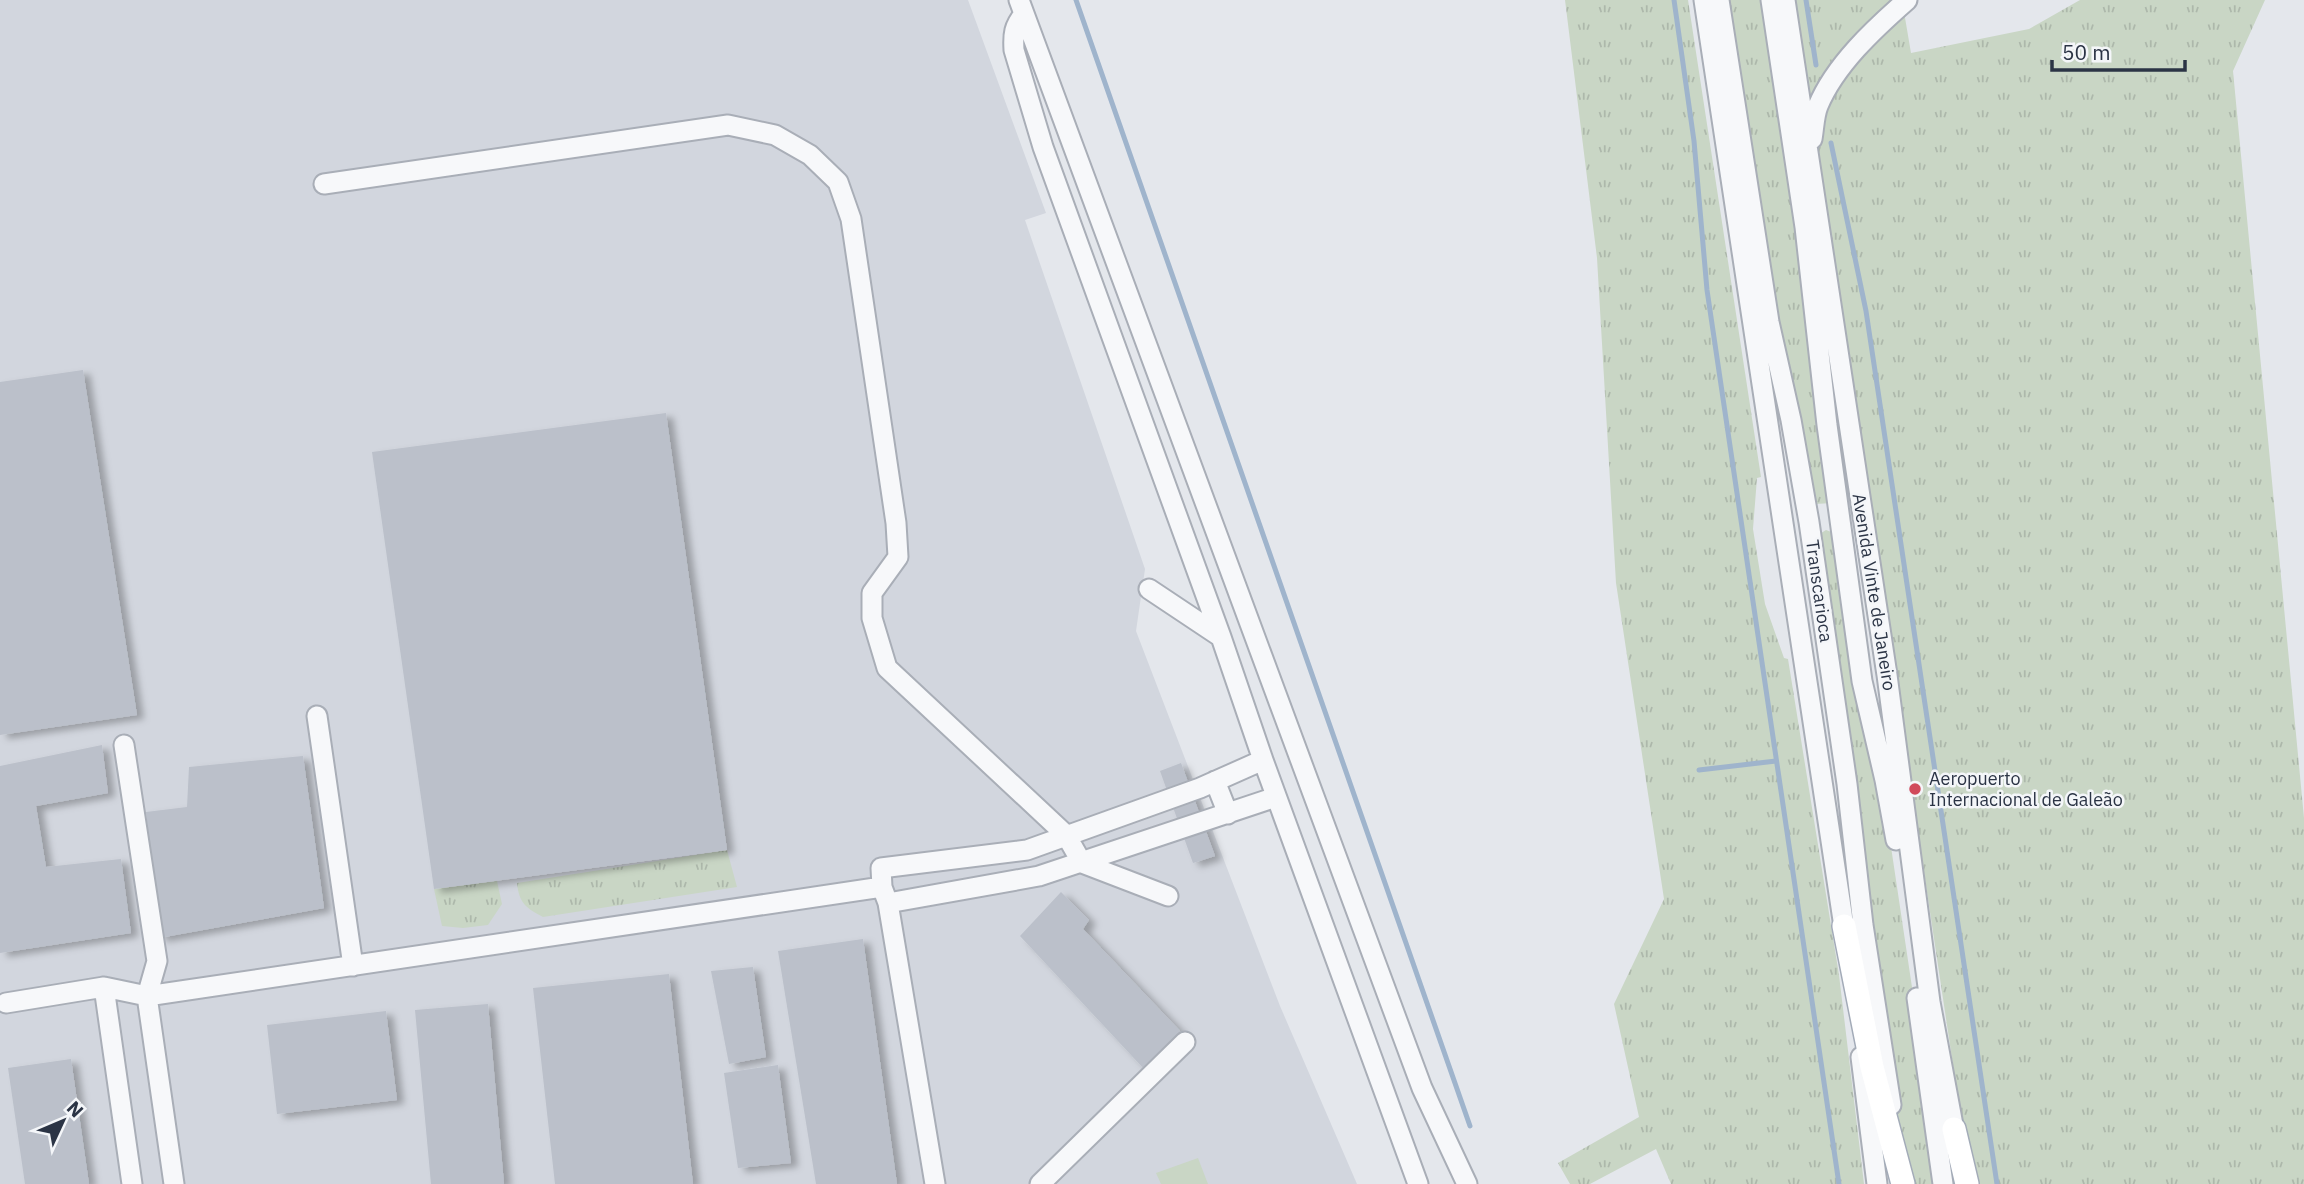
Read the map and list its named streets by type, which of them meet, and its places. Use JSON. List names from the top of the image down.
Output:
{
  "streets": {
    "street": ["Transcarioca", "Avenida Vinte de Janeiro"]
  },
  "places": ["Aeropuerto Internacional de Galeão"],
  "scale_bar": "50 m",
  "north": "top right"
}
